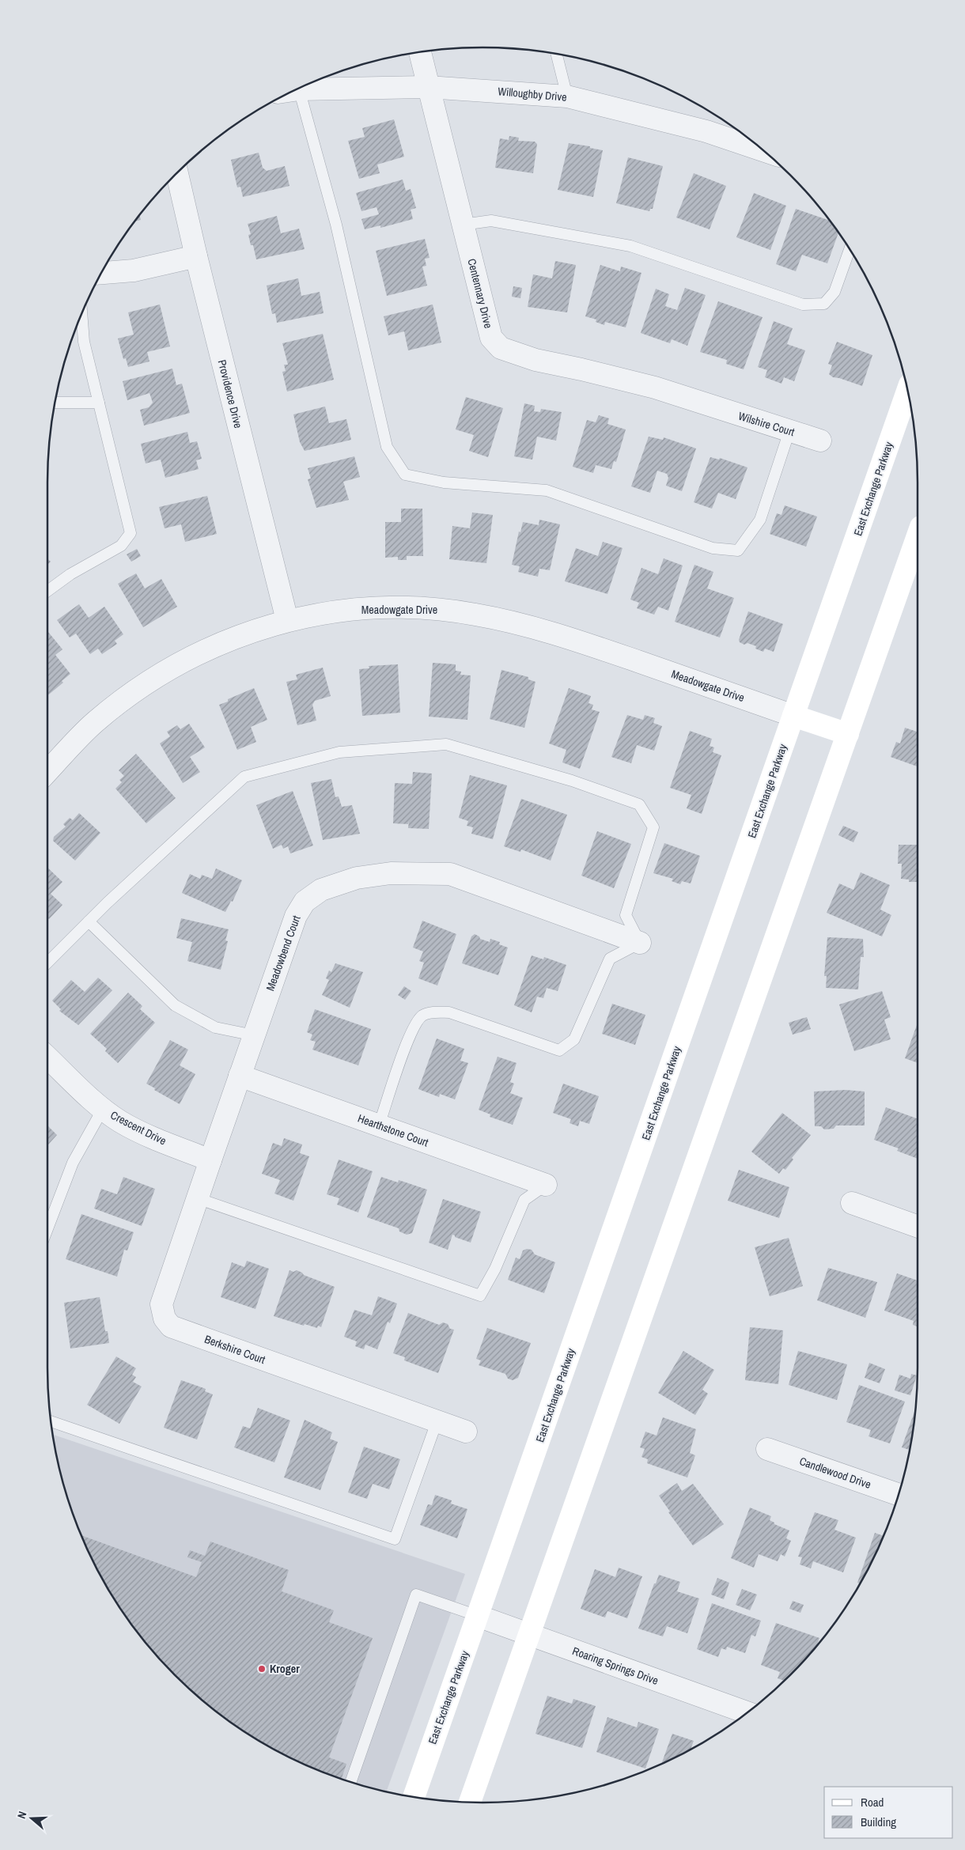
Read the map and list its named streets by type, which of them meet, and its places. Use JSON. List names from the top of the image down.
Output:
{
  "streets": {
    "main road": ["East Exchange Parkway"],
    "street": [
      "Willoughby Drive",
      "Centennary Drive",
      "Providence Drive",
      "Wilshire Court",
      "Meadowgate Drive",
      "Meadowbend Court",
      "Crescent Drive",
      "Hearthstone Court",
      "Berkshire Court",
      "Candlewood Drive",
      "Roaring Springs Drive"
    ]
  },
  "crossings": [
    ["Willoughby Drive", "Centennary Drive"],
    ["Centennary Drive", "Wilshire Court"],
    ["Providence Drive", "Meadowgate Drive"],
    ["East Exchange Parkway", "Meadowgate Drive"],
    ["East Exchange Parkway", "Roaring Springs Drive"],
    ["Meadowbend Court", "Crescent Drive"],
    ["Meadowbend Court", "Hearthstone Court"],
    ["Meadowbend Court", "Berkshire Court"],
    ["Crescent Drive", "Berkshire Court"]
  ],
  "places": ["Kroger"],
  "legend": ["Road", "Building"],
  "north": "left"
}
